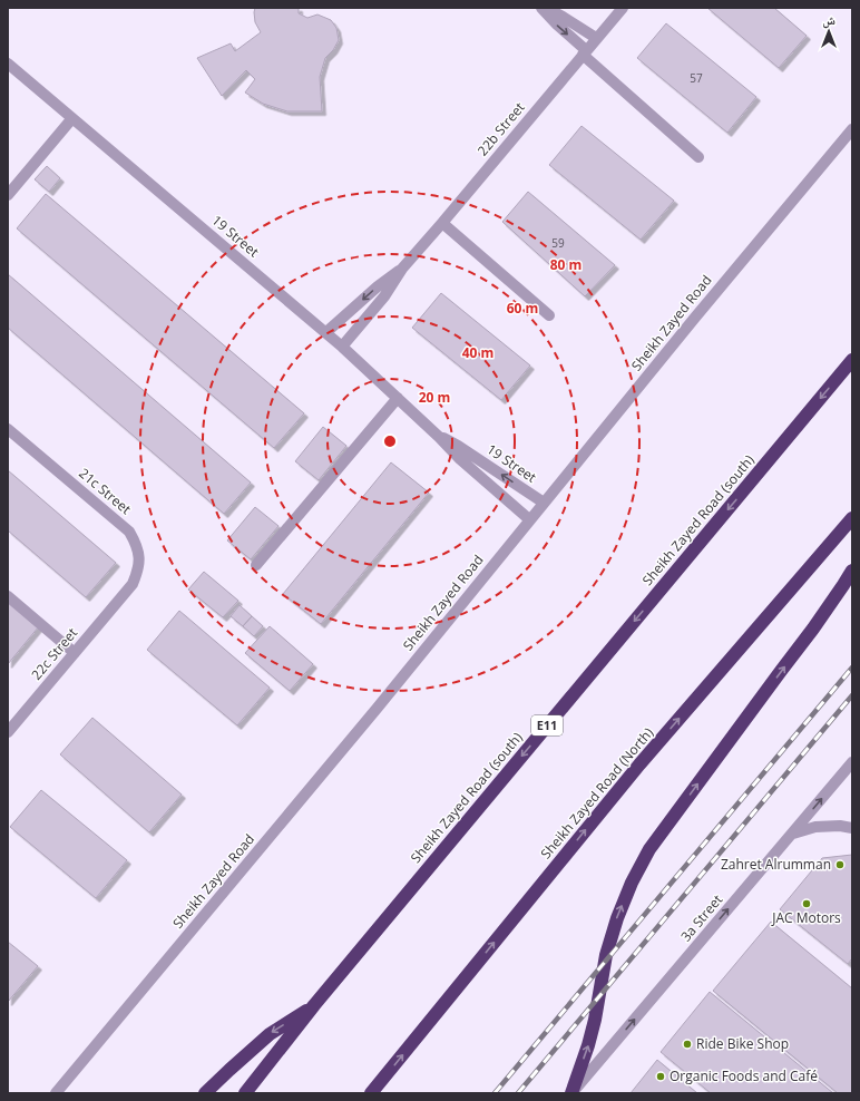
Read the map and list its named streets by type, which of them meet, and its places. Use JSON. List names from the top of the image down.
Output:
{
  "streets": {
    "highway": ["Sheikh Zayed Road (south)", "E11", "Sheikh Zayed Road (North)"],
    "street": [
      "22b Street",
      "19 Street",
      "Sheikh Zayed Road",
      "21c Street",
      "22c Street",
      "3a Street"
    ]
  },
  "crossings": [
    ["22b Street", "19 Street"],
    ["19 Street", "Sheikh Zayed Road"],
    ["21c Street", "22c Street"]
  ],
  "one_way": ["Sheikh Zayed Road (south)", "3a Street"],
  "places": [
    "Zahret Alrumman",
    "JAC Motors",
    "Ride Bike Shop",
    "Organic Foods and Café"
  ],
  "house_numbers": ["57", "59"],
  "north": "top",
  "rings": [
    "80 m",
    "60 m",
    "40 m",
    "20 m"
  ]
}
